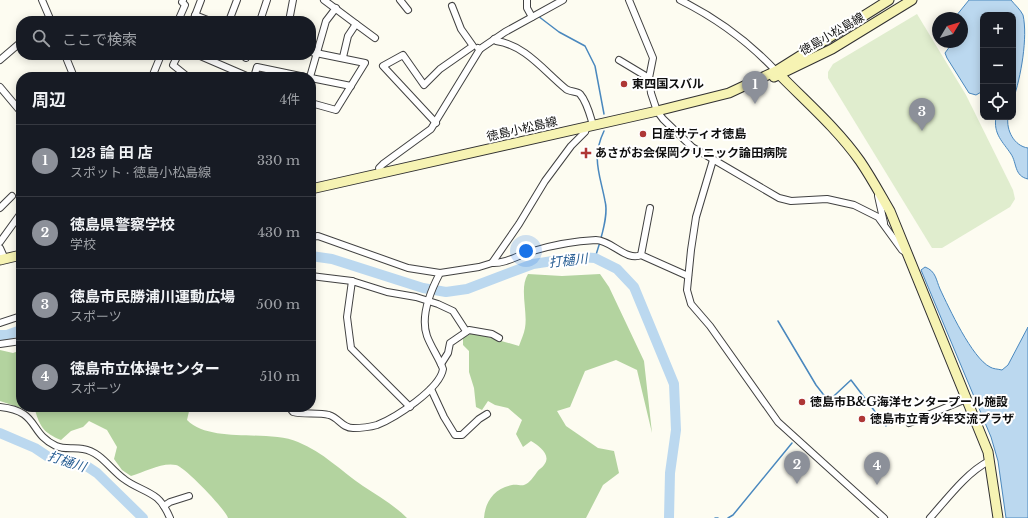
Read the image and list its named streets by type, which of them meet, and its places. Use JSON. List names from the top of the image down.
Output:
{
  "streets": {
    "main road": ["徳島小松島線"]
  },
  "water": ["打樋川"],
  "places": {
    "other": [
      "東四国スバル",
      "日産サティオ徳島",
      "徳島市B&G海洋センタープール施設",
      "徳島市立青少年交流プラザ"
    ],
    "health": ["あさがお会保岡クリニック論田病院"]
  },
  "north": "top right",
  "page": {
    "map_buttons": ["+", "−"],
    "search": "ここで検索",
    "pins": [
      "1",
      "3",
      "2",
      "4"
    ],
    "heading": ["周辺", "4件"],
    "list": [
      {
        "mark": "1",
        "name": "123 論 田 店",
        "note": "スポット · 徳島小松島線",
        "value": "330 m"
      },
      {
        "mark": "2",
        "name": "徳島県警察学校",
        "note": "学校",
        "value": "430 m"
      },
      {
        "mark": "3",
        "name": "徳島市民勝浦川運動広場",
        "note": "スポーツ",
        "value": "500 m"
      },
      {
        "mark": "4",
        "name": "徳島市立体操センター",
        "note": "スポーツ",
        "value": "510 m"
      }
    ]
  }
}
